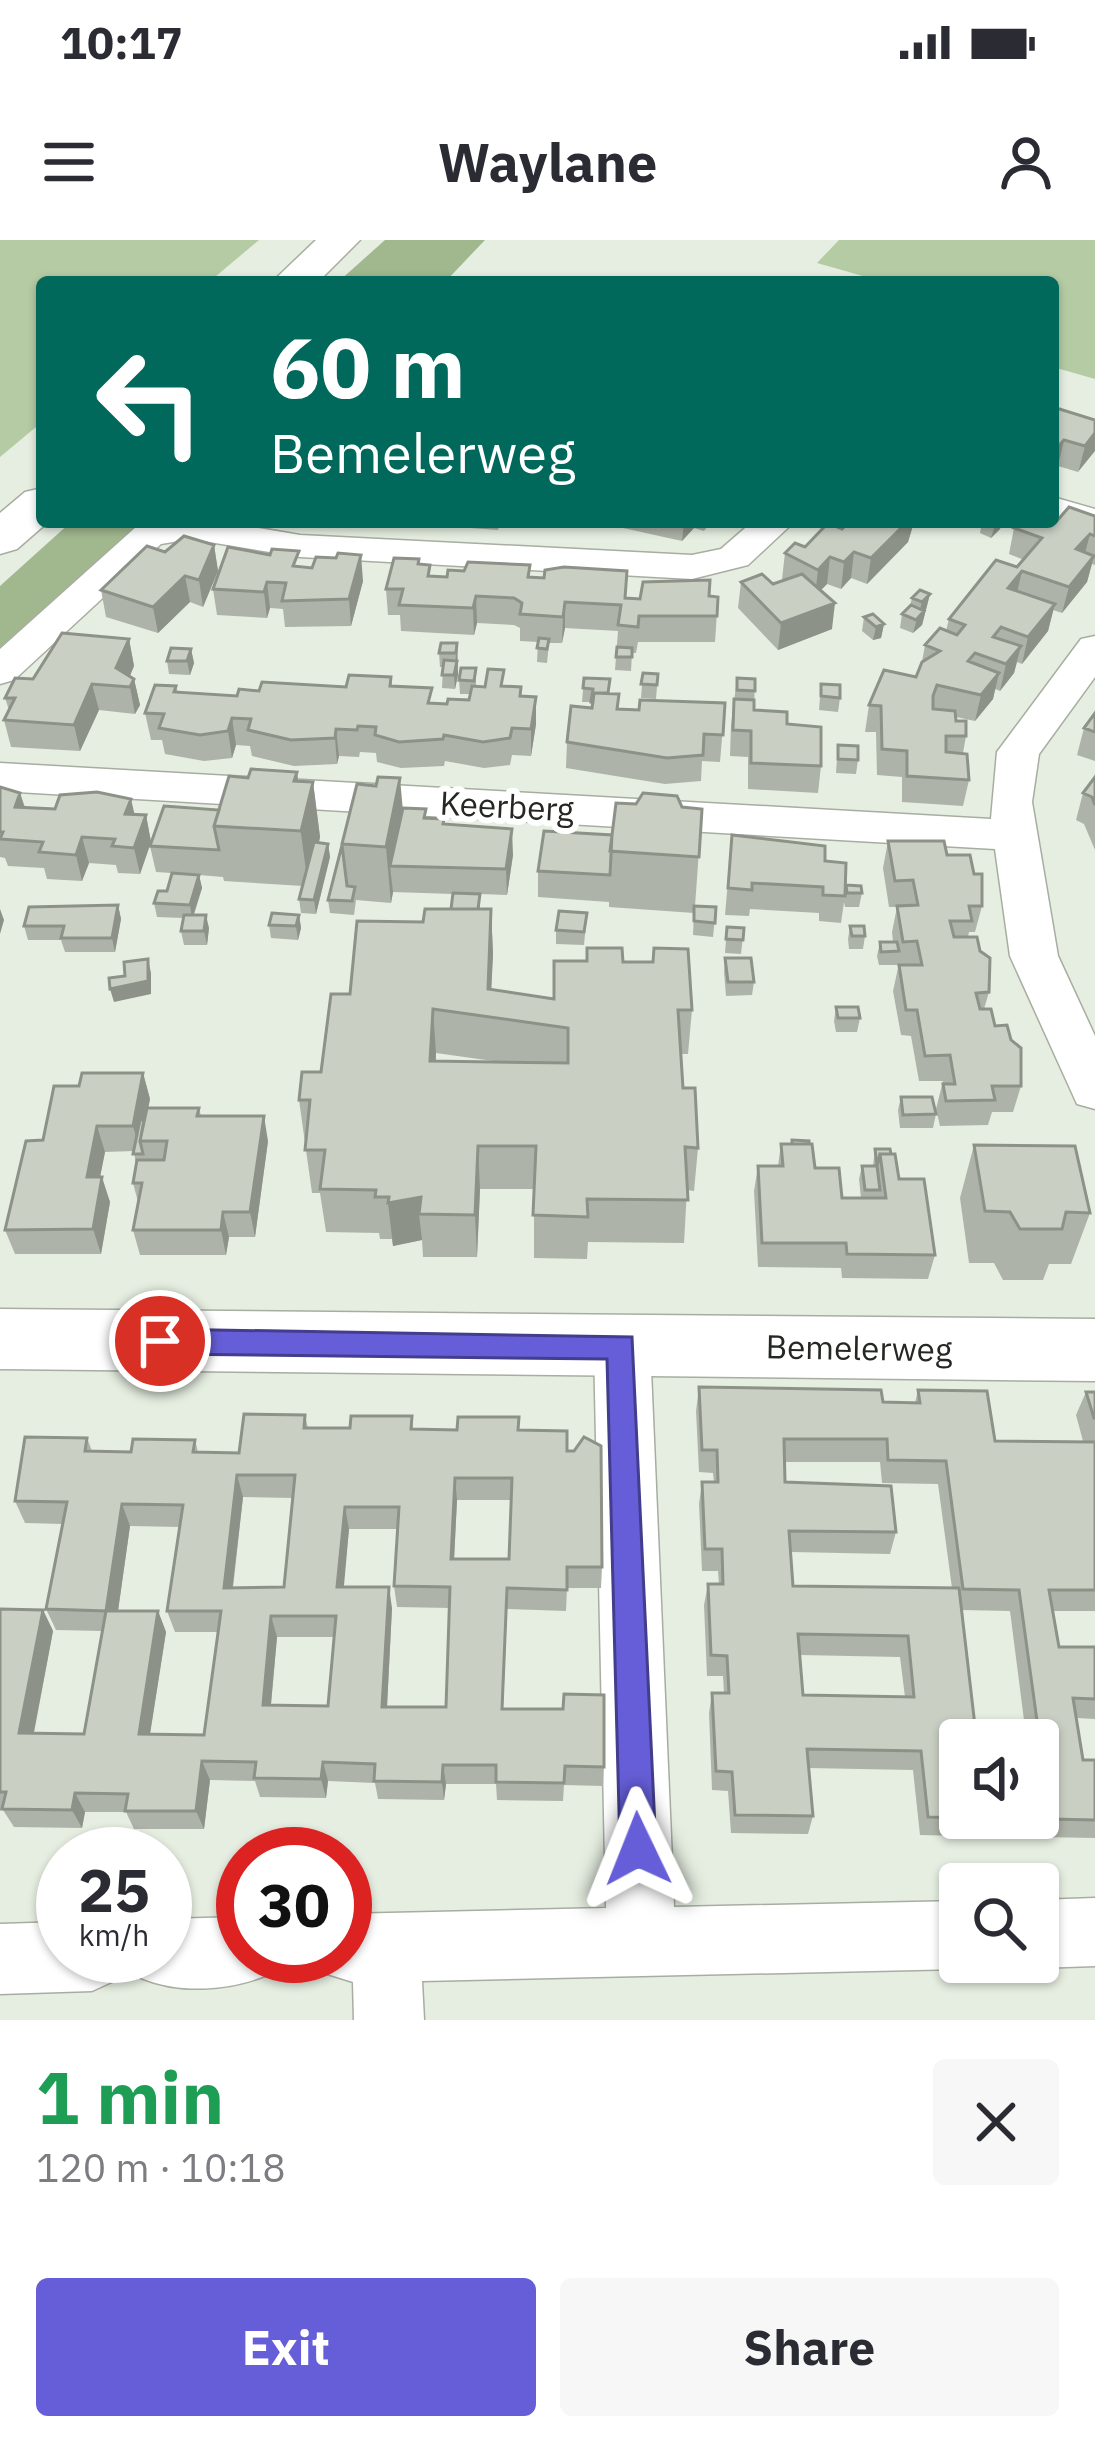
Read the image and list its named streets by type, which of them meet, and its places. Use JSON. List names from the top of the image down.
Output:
{
  "streets": {
    "street": ["Keerberg", "Bemelerweg"]
  },
  "page": {
    "status": "10:17",
    "header": "Waylane",
    "turn": ["60 m", "Bemelerweg"],
    "speed": "25 km/h",
    "limit": "30",
    "heading": ["1 min", "120 m · 10:18"],
    "buttons": ["Exit", "Share"]
  }
}
